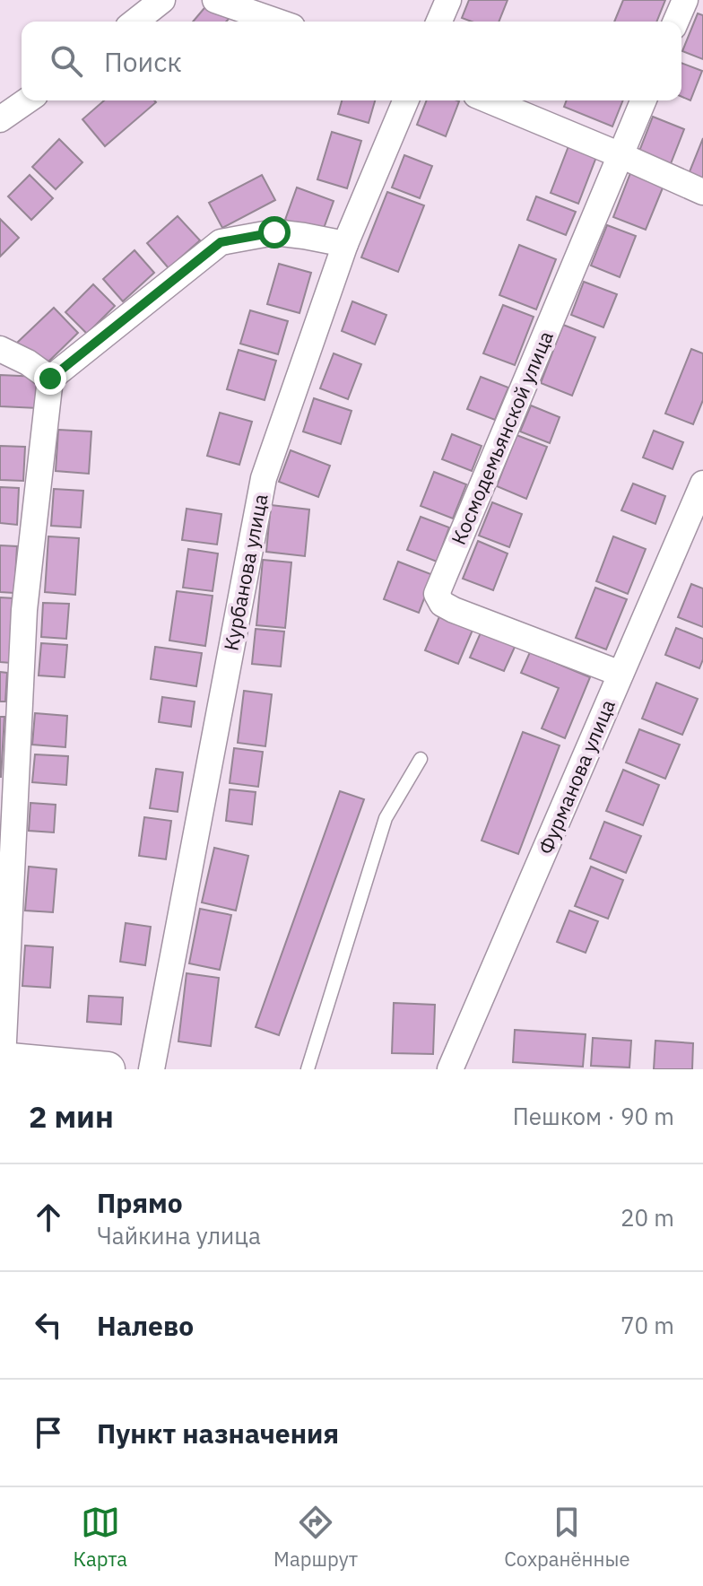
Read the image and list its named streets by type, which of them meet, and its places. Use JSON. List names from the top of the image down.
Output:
{
  "streets": {
    "street": ["Космодемьянской улица", "Курбанова улица", "Фурманова улица"]
  },
  "crossings": [
    ["Космодемьянской улица", "Фурманова улица"]
  ],
  "page": {
    "search": "Поиск",
    "heading": ["2 мин", "Пешком · 90 m"],
    "list": [
      ["Прямо", "Чайкина улица", "20 m"],
      ["Налево", "70 m"],
      "Пункт назначения"
    ],
    "nav": ["Карта", "Маршрут", "Сохранённые"]
  }
}
